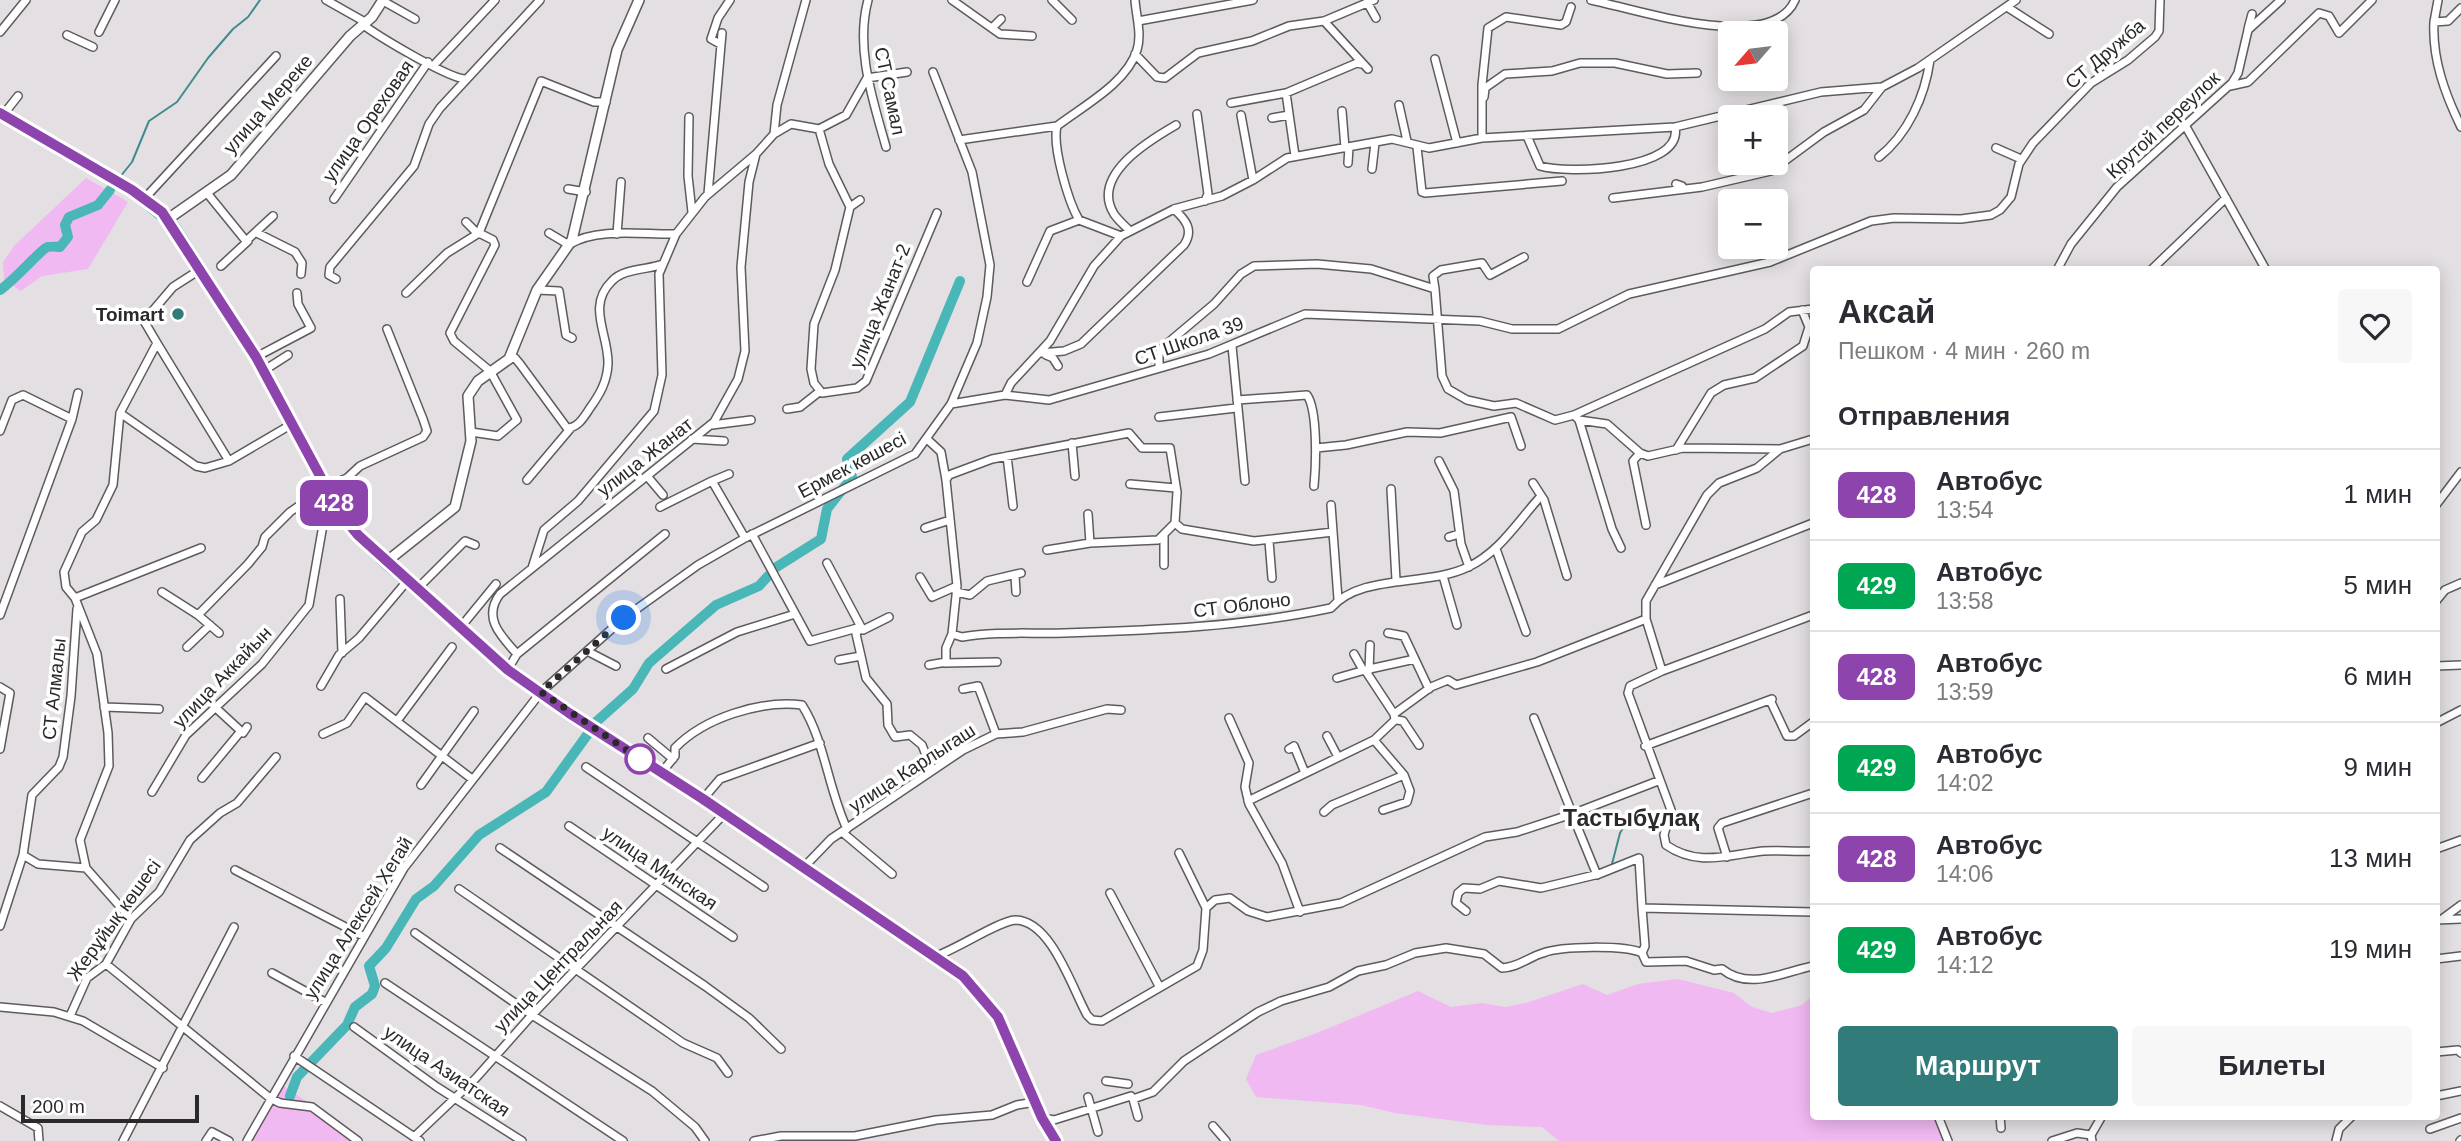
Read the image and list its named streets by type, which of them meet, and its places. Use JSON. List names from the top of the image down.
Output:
{
  "streets": {
    "street": [
      "СТ Дружба",
      "СТ Самал",
      "улица Мереке",
      "улица Ореховая",
      "Крутой переулок",
      "улица Жанат-2",
      "СТ Школа 39",
      "улица Жанат",
      "Ермек көшесі",
      "СТ Облоно",
      "улица Аккайын",
      "СТ Алмалы",
      "улица Карлыгаш",
      "улица Минская",
      "улица Алексей Хегай",
      "Жерұйық көшесі",
      "улица Центральная",
      "улица Азиатская"
    ]
  },
  "crossings": [
    ["СТ Дружба", "СТ Школа 39"],
    ["СТ Школа 39", "Ермек көшесі"],
    ["Ермек көшесі", "улица Алексей Хегай"],
    ["улица Минская", "улица Центральная"],
    ["улица Центральная", "улица Азиатская"]
  ],
  "districts": ["Тастыбұлақ"],
  "places": ["Toimart"],
  "lines": ["bus line 428"],
  "scale_bar": "200 m",
  "north": "bottom left",
  "page": {
    "on_map": "428",
    "map_buttons": ["+", "−"],
    "heading": [
      ["Аксай", "Пешком · 4 мин · 260 m"],
      "Отправления"
    ],
    "list": [
      {
        "mark": "428",
        "name": "Автобус",
        "note": "13:54",
        "value": "1 мин"
      },
      {
        "mark": "429",
        "name": "Автобус",
        "note": "13:58",
        "value": "5 мин"
      },
      {
        "mark": "428",
        "name": "Автобус",
        "note": "13:59",
        "value": "6 мин"
      },
      {
        "mark": "429",
        "name": "Автобус",
        "note": "14:02",
        "value": "9 мин"
      },
      {
        "mark": "428",
        "name": "Автобус",
        "note": "14:06",
        "value": "13 мин"
      },
      {
        "mark": "429",
        "name": "Автобус",
        "note": "14:12",
        "value": "19 мин"
      }
    ],
    "buttons": ["Маршрут", "Билеты"],
    "scale": "200 m"
  }
}
